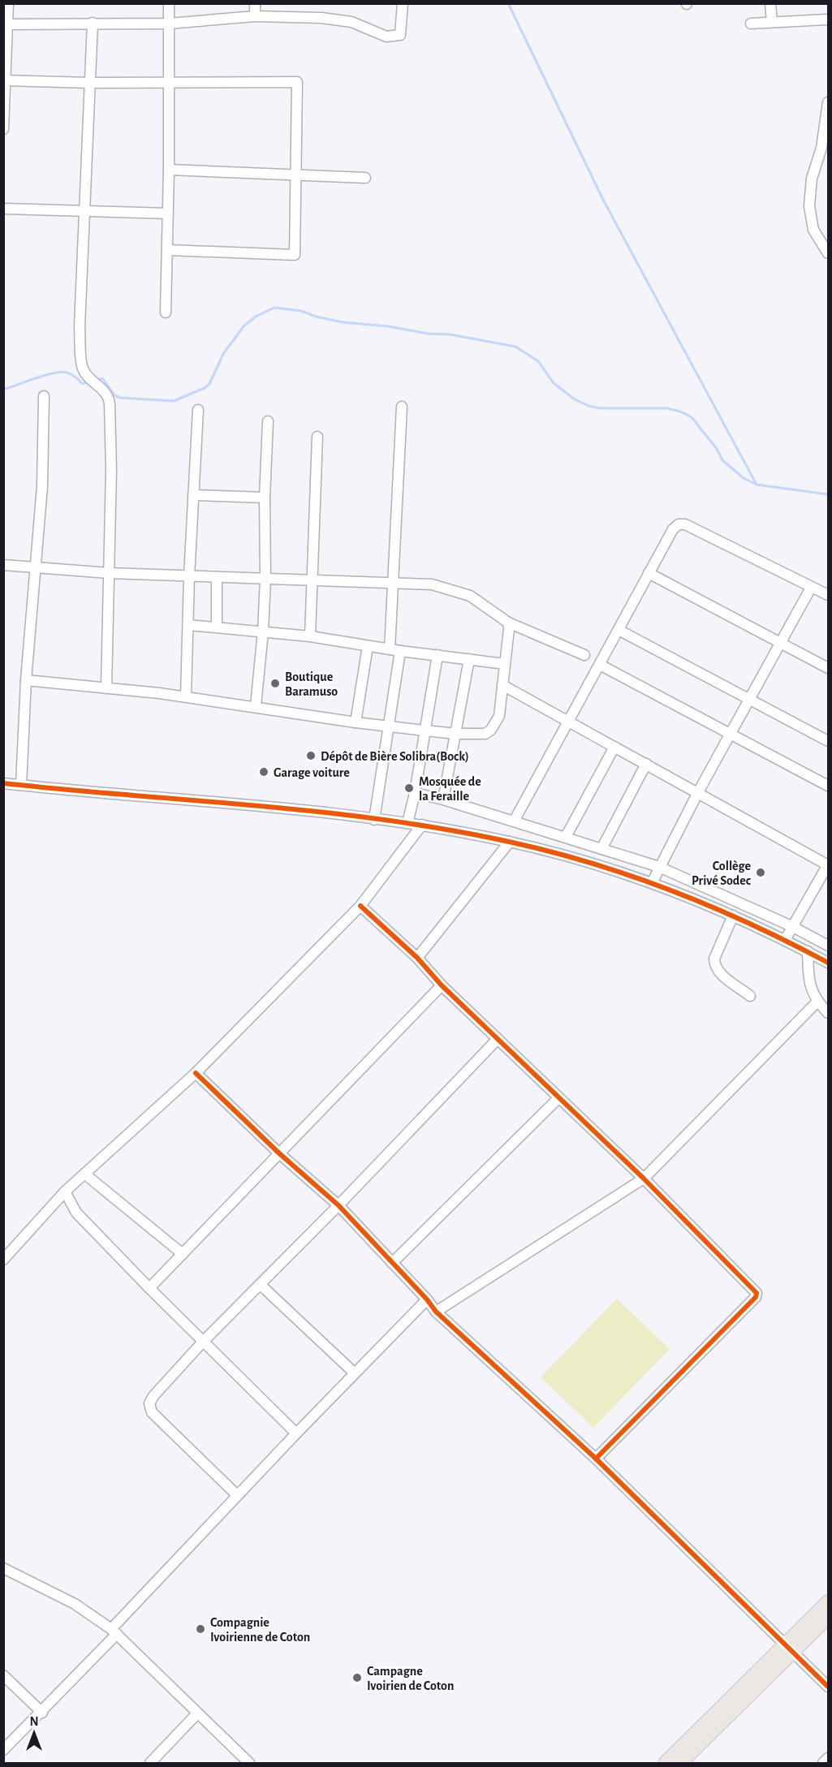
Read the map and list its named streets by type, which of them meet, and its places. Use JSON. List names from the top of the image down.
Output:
{
  "places": [
    "Boutique Baramuso",
    "Dépôt de Bière Solibra(Bock)",
    "Garage voiture",
    "Mosquée de la Feraille",
    "Collège Privé Sodec",
    "Compagnie Ivoirienne de Coton",
    "Campagne Ivoirien de Coton"
  ],
  "north": "top"
}
